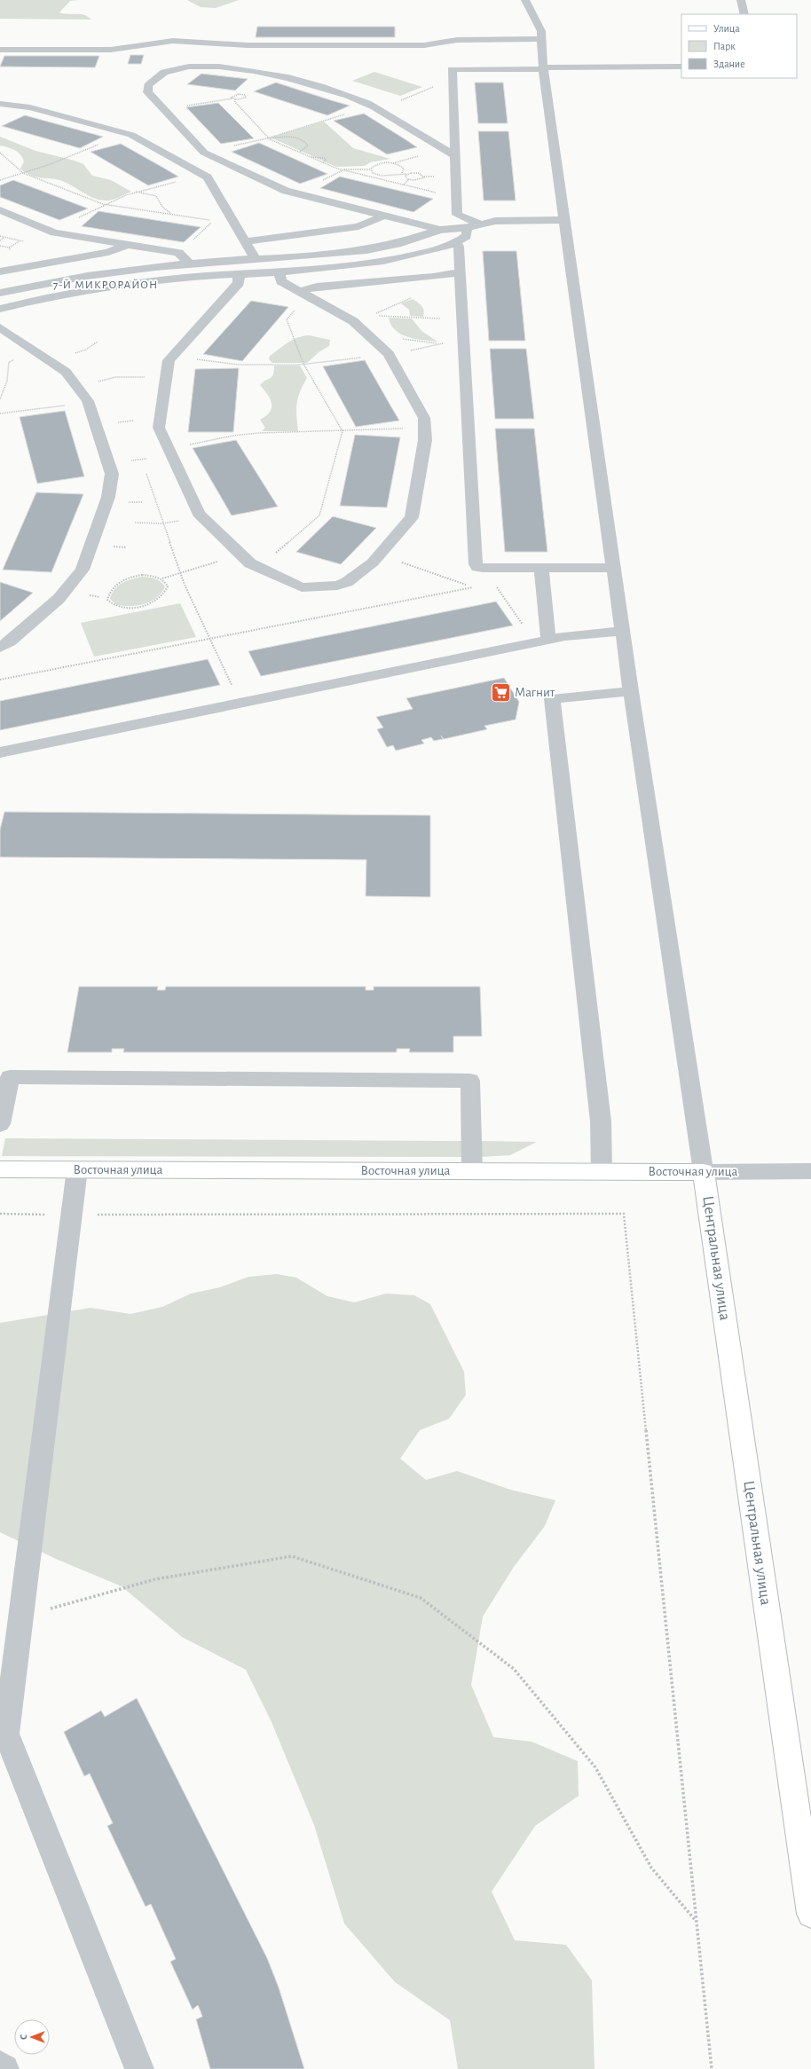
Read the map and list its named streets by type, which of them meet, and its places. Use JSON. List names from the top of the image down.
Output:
{
  "streets": {
    "main road": ["Восточная улица", "Центральная улица"]
  },
  "crossings": [
    ["Восточная улица", "Центральная улица"]
  ],
  "districts": ["7-Й МИКРОРАЙОН"],
  "places": {
    "supermarket": ["Магнит"]
  },
  "legend": ["Улица", "Парк", "Здание"],
  "north": "left"
}
